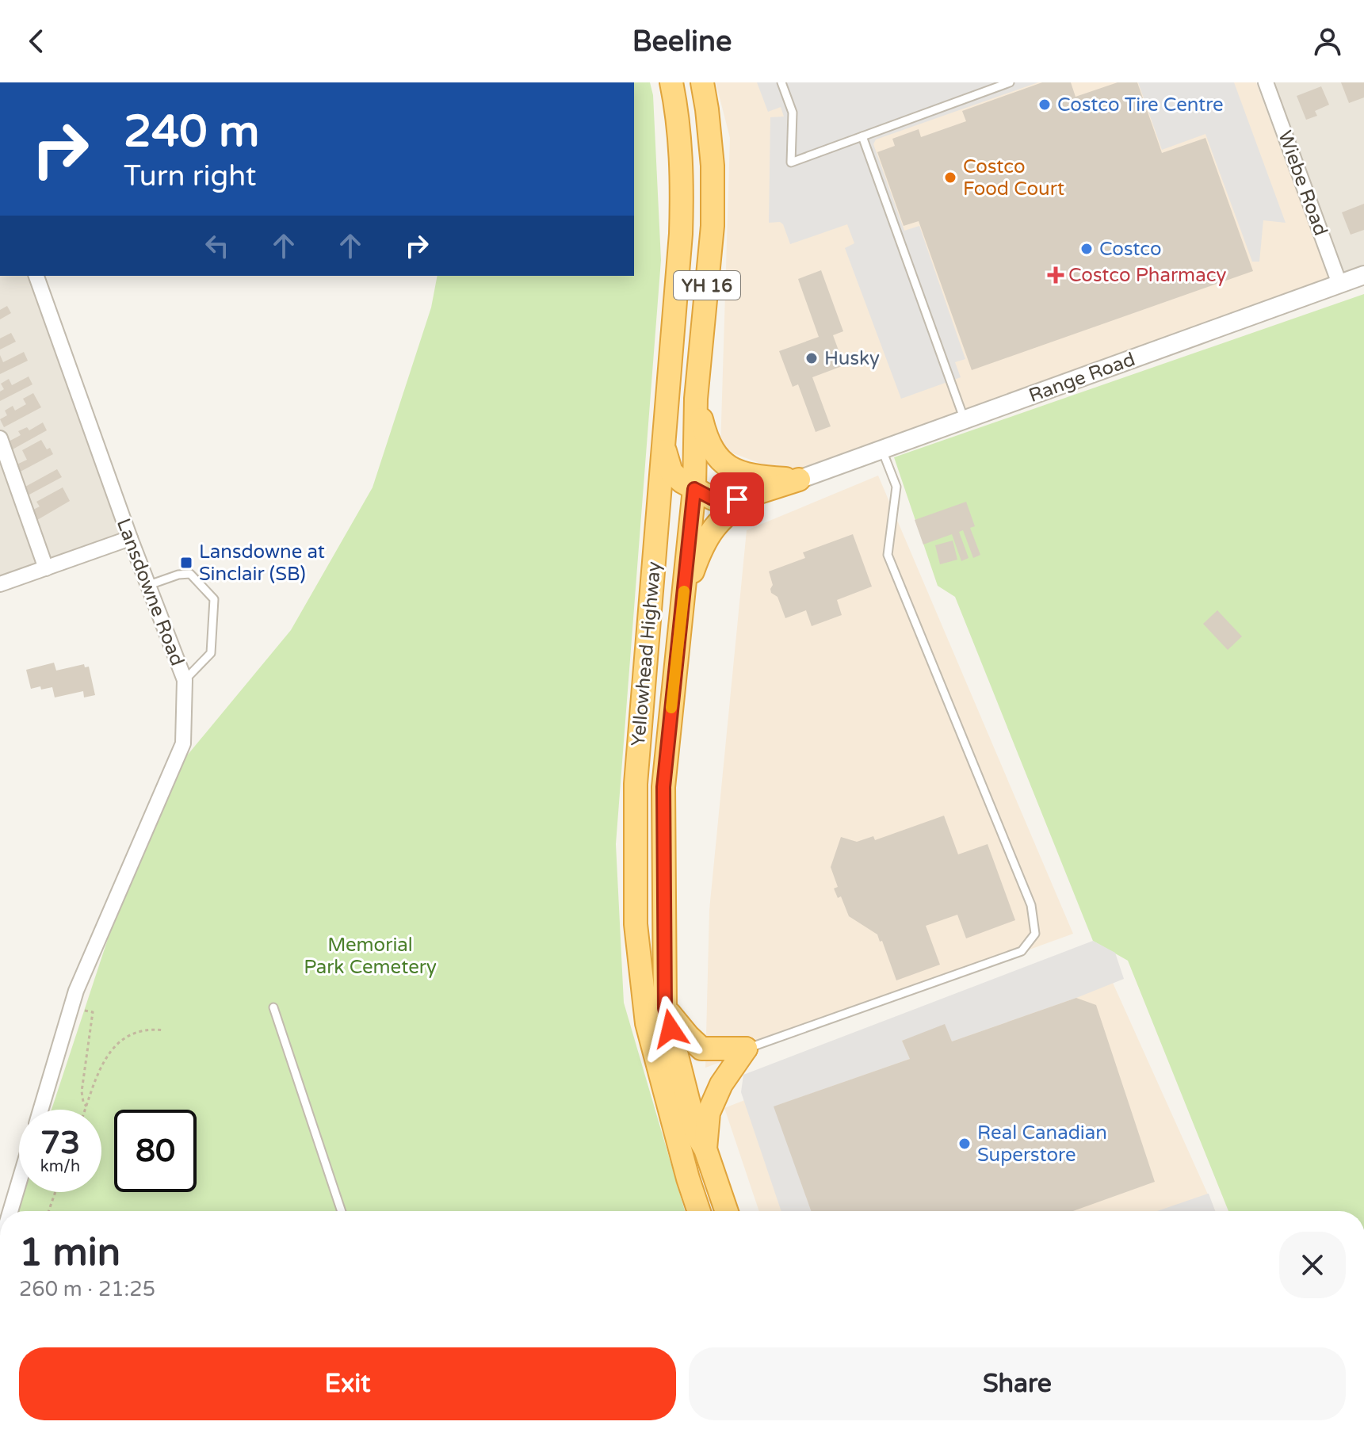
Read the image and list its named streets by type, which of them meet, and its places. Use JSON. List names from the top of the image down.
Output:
{
  "streets": {
    "highway": ["YH 16", "Yellowhead Highway"],
    "street": ["Wiebe Road", "Range Road", "Lansdowne Road"]
  },
  "crossings": [
    ["Wiebe Road", "Range Road"]
  ],
  "parks": ["Memorial Park Cemetery"],
  "places": {
    "other": [
      "Costco Tire Centre",
      "Costco Food Court",
      "Costco",
      "Husky",
      "Real Canadian Superstore"
    ],
    "health": ["Costco Pharmacy"],
    "transit": ["Lansdowne at Sinclair (SB)"]
  },
  "page": {
    "header": "Beeline",
    "turn": ["240 m", "Turn right"],
    "speed": "73 km/h",
    "limit": "80",
    "heading": ["1 min", "260 m · 21:25"],
    "buttons": ["Exit", "Share"]
  }
}
